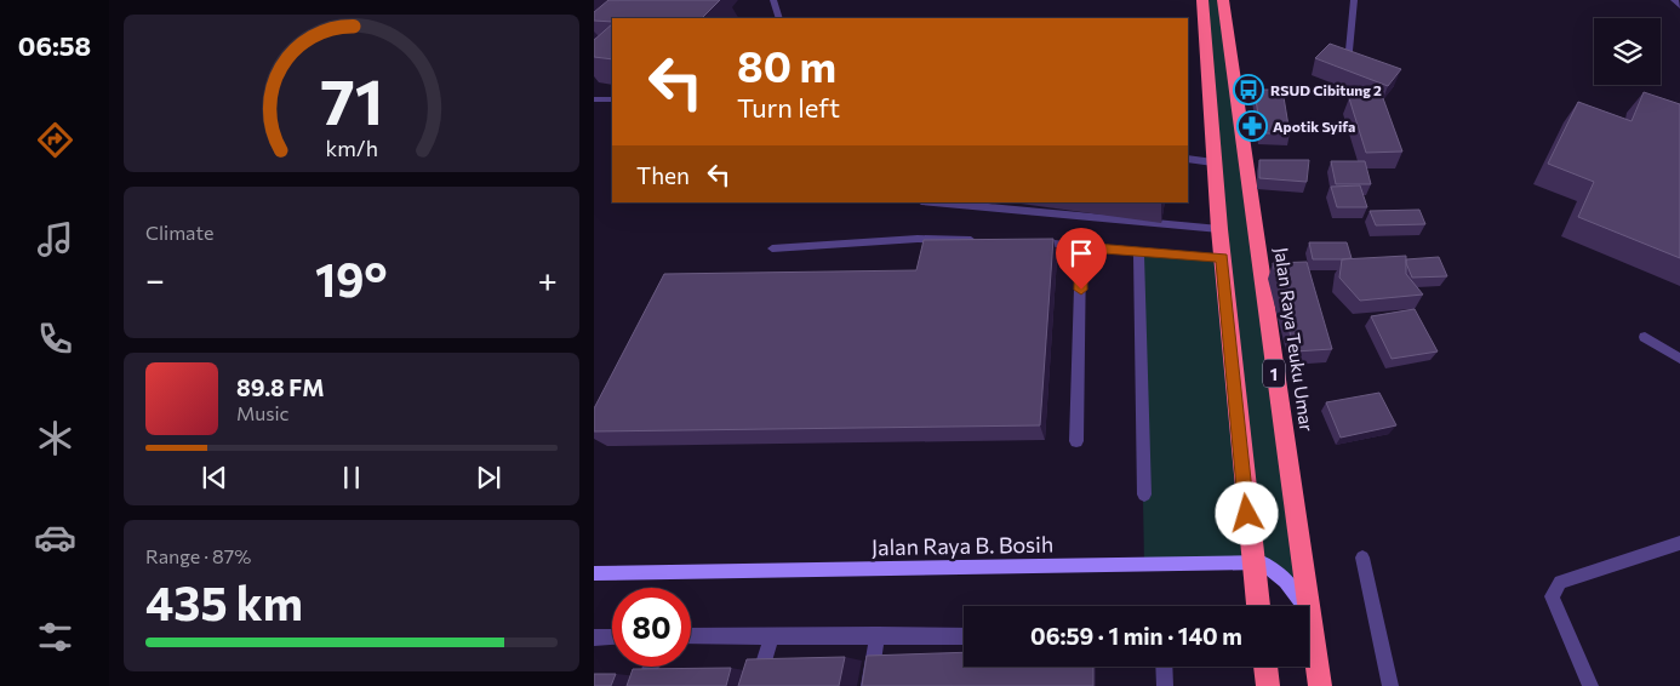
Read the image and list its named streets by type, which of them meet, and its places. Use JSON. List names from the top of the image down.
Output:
{
  "streets": {
    "highway": ["Jalan Raya Teuku Umar", "1"],
    "street": ["Jalan Raya B. Bosih"]
  },
  "places": {
    "bus stop": ["RSUD Cibitung 2"],
    "pharmacy": ["Apotik Syifa"]
  },
  "page": {
    "tabs": "06:58",
    "turn": ["80 m", "Turn left"],
    "then": "Then",
    "tile": [
      "Climate",
      ["Range · 87%", "435 km"]
    ],
    "heat": ["−", "19°", "+"],
    "song": ["89.8 FM", "Music"],
    "limit": "80",
    "trip": "06:59 · 1 min · 140 m",
    "gauge": ["71", "km/h"]
  }
}
